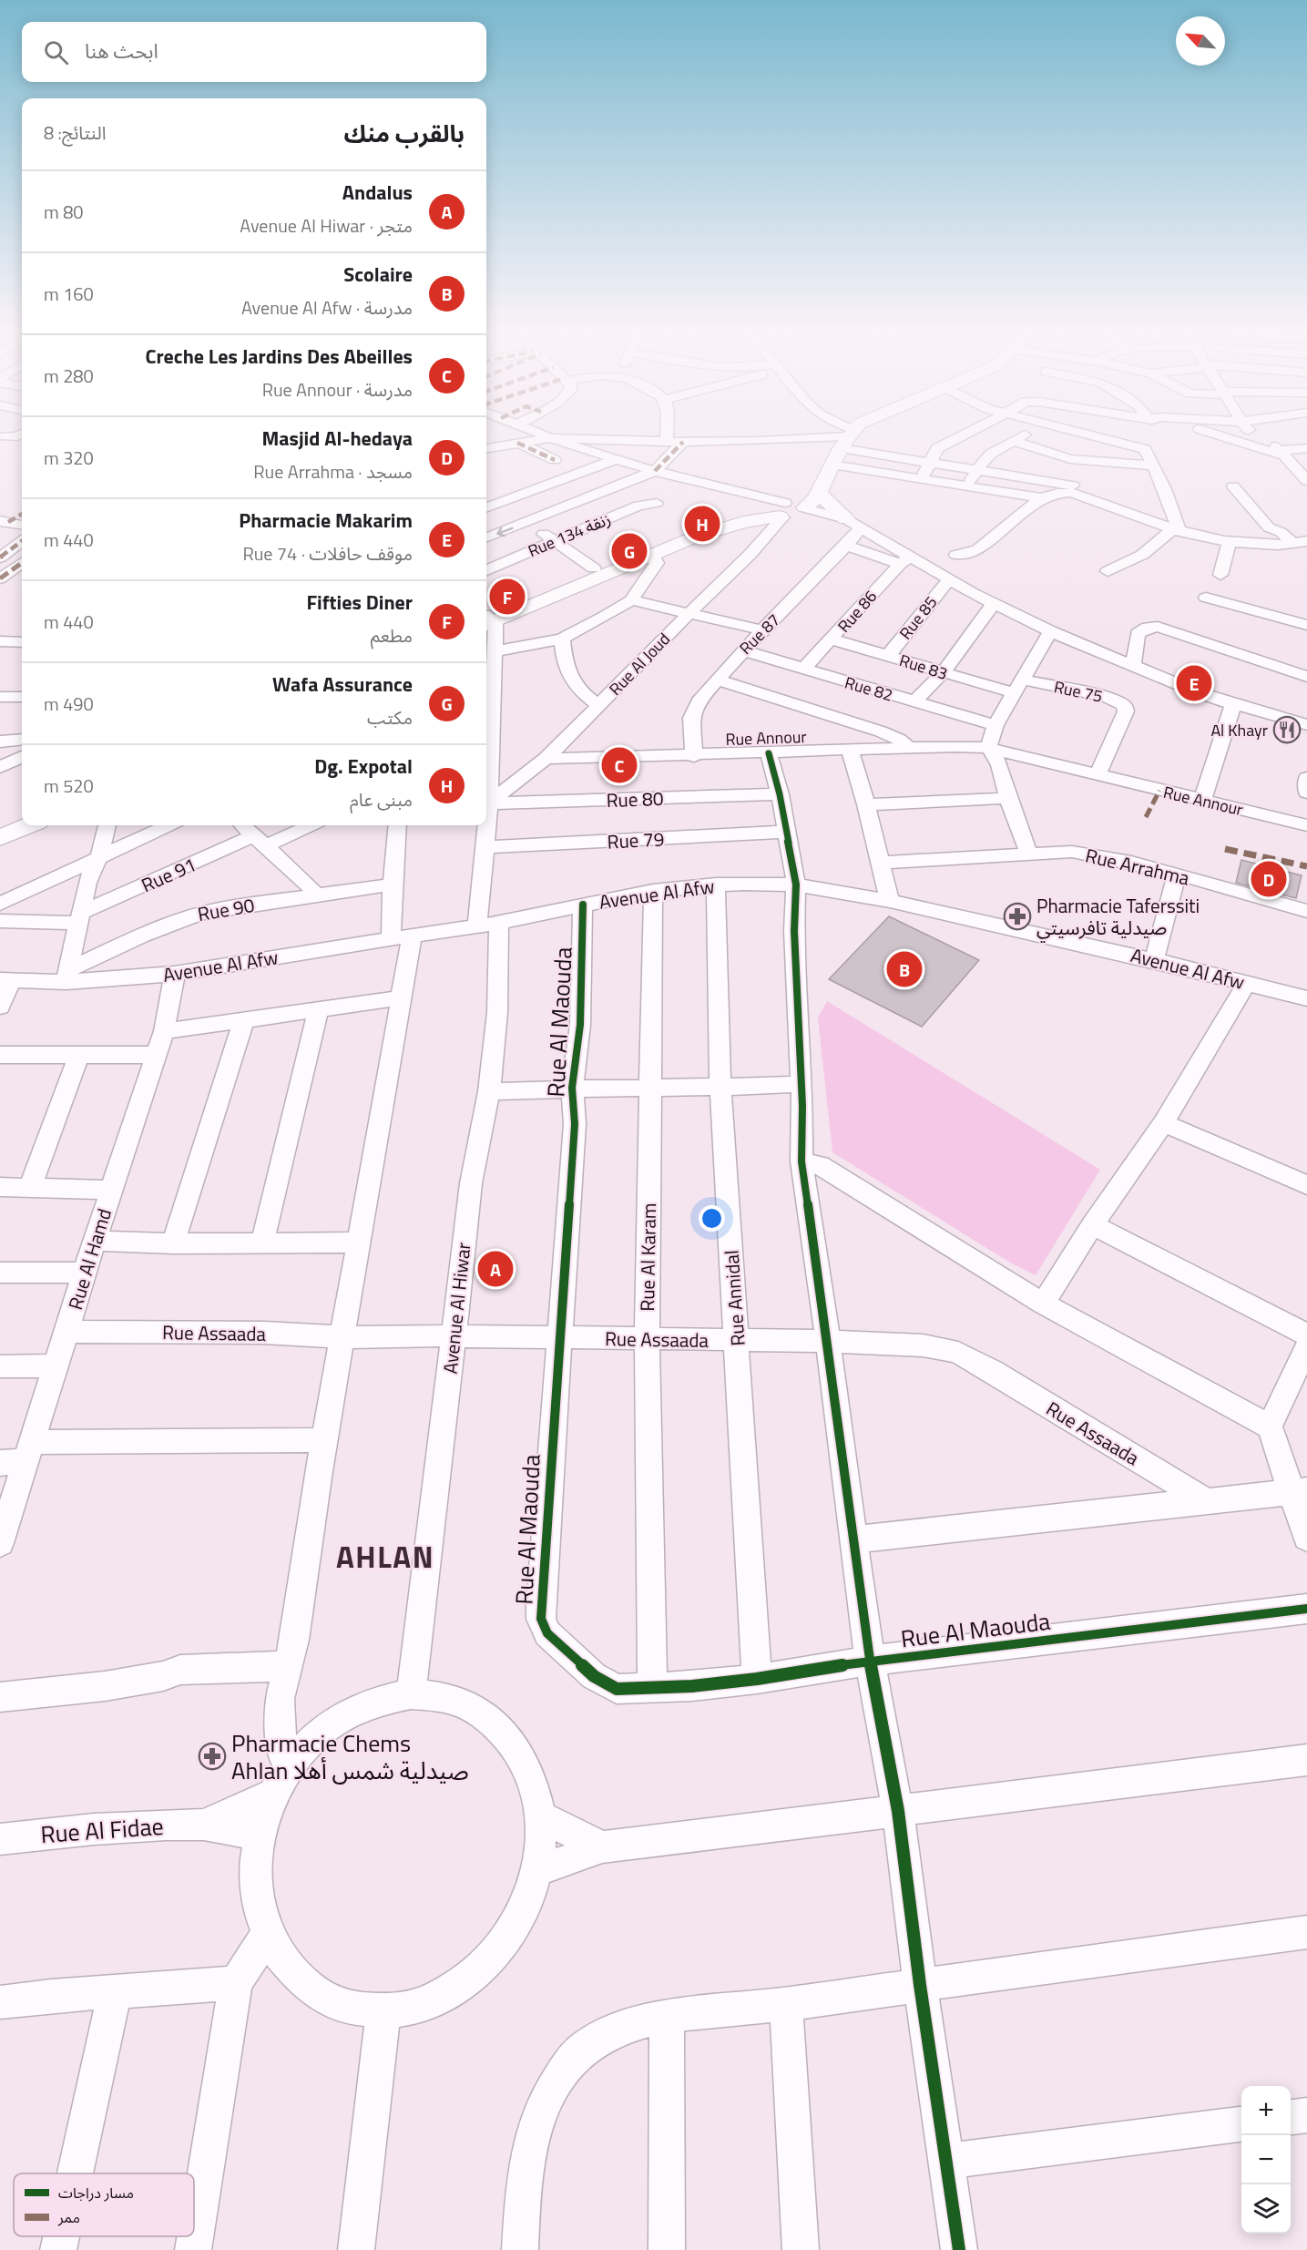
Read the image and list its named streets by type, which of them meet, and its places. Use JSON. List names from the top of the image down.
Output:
{
  "streets": {
    "street": [
      "Rue 134 زنقة",
      "Rue 86",
      "Rue 85",
      "Rue 87",
      "Rue Al Joud",
      "Rue 83",
      "Rue 82",
      "Rue 75",
      "Rue Annour",
      "Rue 80",
      "Rue 79",
      "Rue Arrahma",
      "Rue 91",
      "Avenue Al Afw",
      "Rue 90",
      "Rue Al Maouda",
      "Rue Al Karam",
      "Rue Al Hamd",
      "Rue Annidal",
      "Avenue Al Hiwar",
      "Rue Assaada",
      "Rue Al Fidae"
    ]
  },
  "crossings": [
    ["Rue 86", "Rue 83"],
    ["Rue 86", "Rue 82"],
    ["Rue 85", "Rue 83"],
    ["Rue 87", "Rue 82"],
    ["Rue 87", "Rue Annour"],
    ["Rue Al Joud", "Rue Annour"],
    ["Rue Al Joud", "Rue 80"],
    ["Rue Al Joud", "Avenue Al Hiwar"],
    ["Rue 83", "Rue 75"],
    ["Rue 75", "Rue Annour"],
    ["Rue 80", "Avenue Al Hiwar"],
    ["Rue 79", "Avenue Al Hiwar"],
    ["Avenue Al Afw", "Rue 90"],
    ["Avenue Al Afw", "Rue Al Maouda"],
    ["Avenue Al Afw", "Rue Al Karam"],
    ["Avenue Al Afw", "Rue Al Hamd"],
    ["Avenue Al Afw", "Rue Annidal"],
    ["Avenue Al Afw", "Avenue Al Hiwar"],
    ["Rue Al Maouda", "Rue Al Karam"],
    ["Rue Al Maouda", "Rue Annidal"],
    ["Rue Al Maouda", "Rue Assaada"],
    ["Rue Al Karam", "Rue Assaada"],
    ["Rue Al Hamd", "Rue Assaada"],
    ["Rue Annidal", "Rue Assaada"],
    ["Avenue Al Hiwar", "Rue Assaada"]
  ],
  "districts": ["AHLAN"],
  "places": {
    "restaurant": ["Al Khayr"],
    "pharmacy": ["Pharmacie Taferssiti صيدلية تافرسيتي", "Pharmacie Chems Ahlan صيدلية شمس أهلا"]
  },
  "legend": ["مسار دراجات", "ممر"],
  "north": "top left",
  "page": {
    "search": "ابحث هنا",
    "heading": ["بالقرب منك", "النتائج: 8"],
    "list": [
      {
        "mark": "A",
        "name": "Andalus",
        "note": "متجر · Avenue Al Hiwar",
        "value": "80 m"
      },
      {
        "mark": "B",
        "name": "Scolaire",
        "note": "مدرسة · Avenue Al Afw",
        "value": "160 m"
      },
      {
        "mark": "C",
        "name": "Creche Les Jardins Des Abeilles",
        "note": "مدرسة · Rue Annour",
        "value": "280 m"
      },
      {
        "mark": "D",
        "name": "Masjid Al-hedaya",
        "note": "مسجد · Rue Arrahma",
        "value": "320 m"
      },
      {
        "mark": "E",
        "name": "Pharmacie Makarim",
        "note": "موقف حافلات · Rue 74",
        "value": "440 m"
      },
      {
        "mark": "F",
        "name": "Fifties Diner",
        "note": "مطعم",
        "value": "440 m"
      },
      {
        "mark": "G",
        "name": "Wafa Assurance",
        "note": "مكتب",
        "value": "490 m"
      },
      {
        "mark": "H",
        "name": "Dg. Expotal",
        "note": "مبنى عام",
        "value": "520 m"
      }
    ],
    "pins": [
      "H",
      "G",
      "F",
      "E",
      "C",
      "D",
      "B",
      "A"
    ],
    "map_buttons": ["+", "−"]
  }
}
